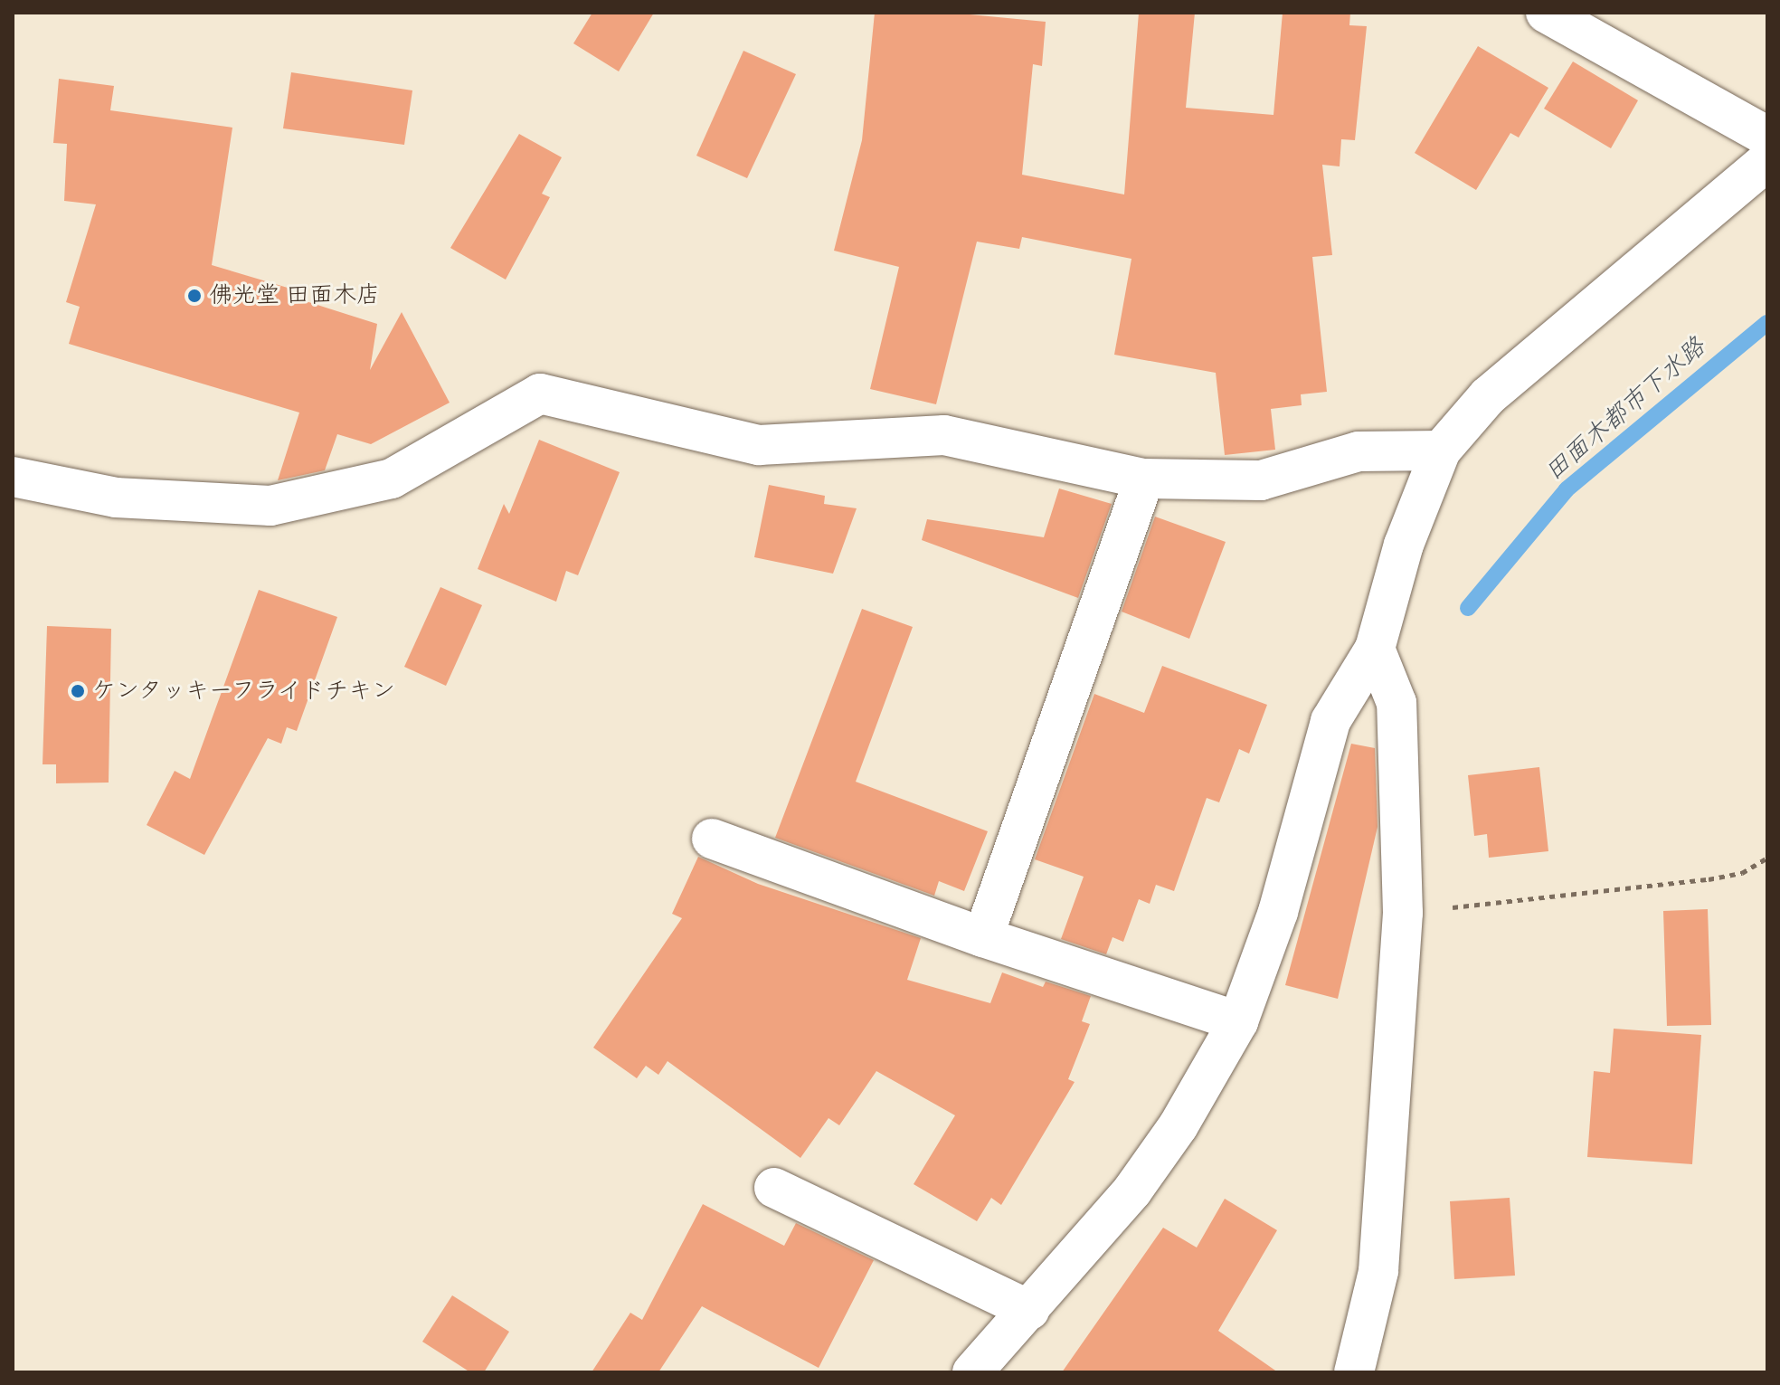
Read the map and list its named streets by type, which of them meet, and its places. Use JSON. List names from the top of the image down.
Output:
{
  "water": ["田面木都市下水路"],
  "places": ["佛光堂 田面木店", "ケンタッキーフライドチキン"]
}
